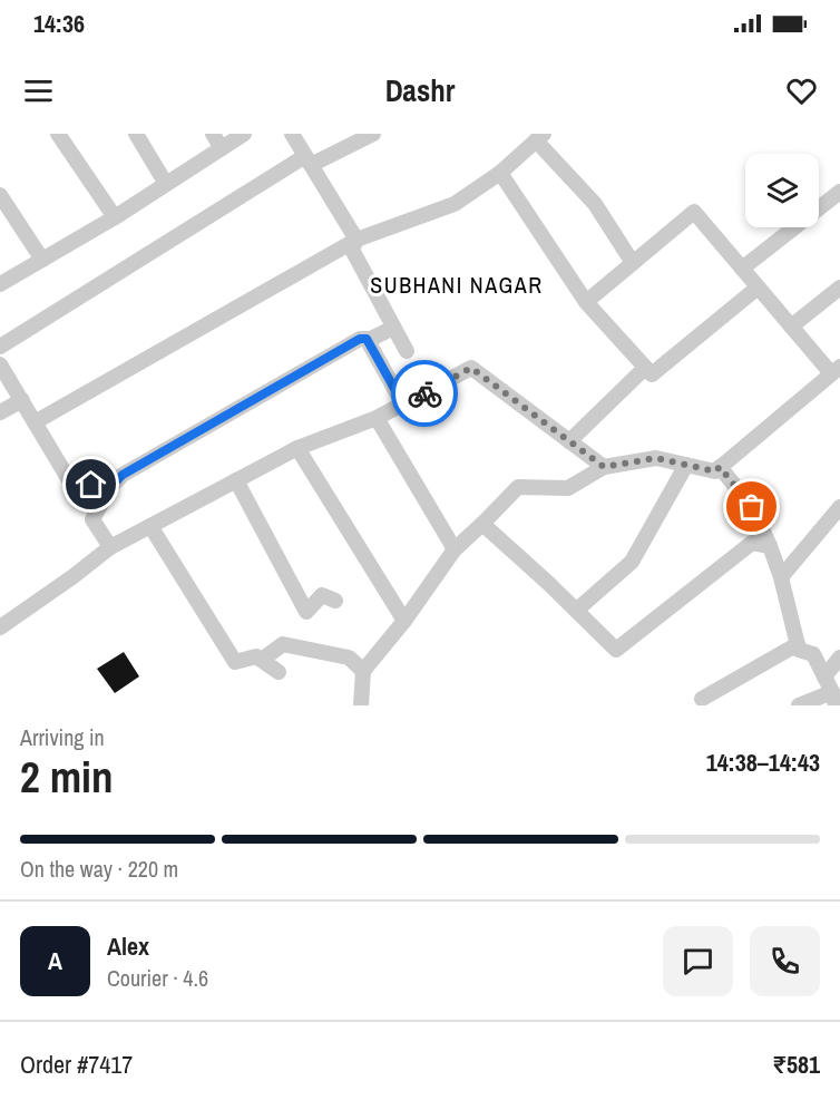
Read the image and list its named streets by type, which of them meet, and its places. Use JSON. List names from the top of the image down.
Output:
{
  "districts": ["SUBHANI NAGAR"],
  "page": {
    "status": "14:36",
    "header": "Dashr",
    "heading": ["2 min", "Arriving in", "14:38–14:43"],
    "panel": [
      "Alex",
      "Courier · 4.6",
      "Order #7417",
      "₹581"
    ],
    "bar": "On the way · 220 m",
    "round": "A"
  }
}
